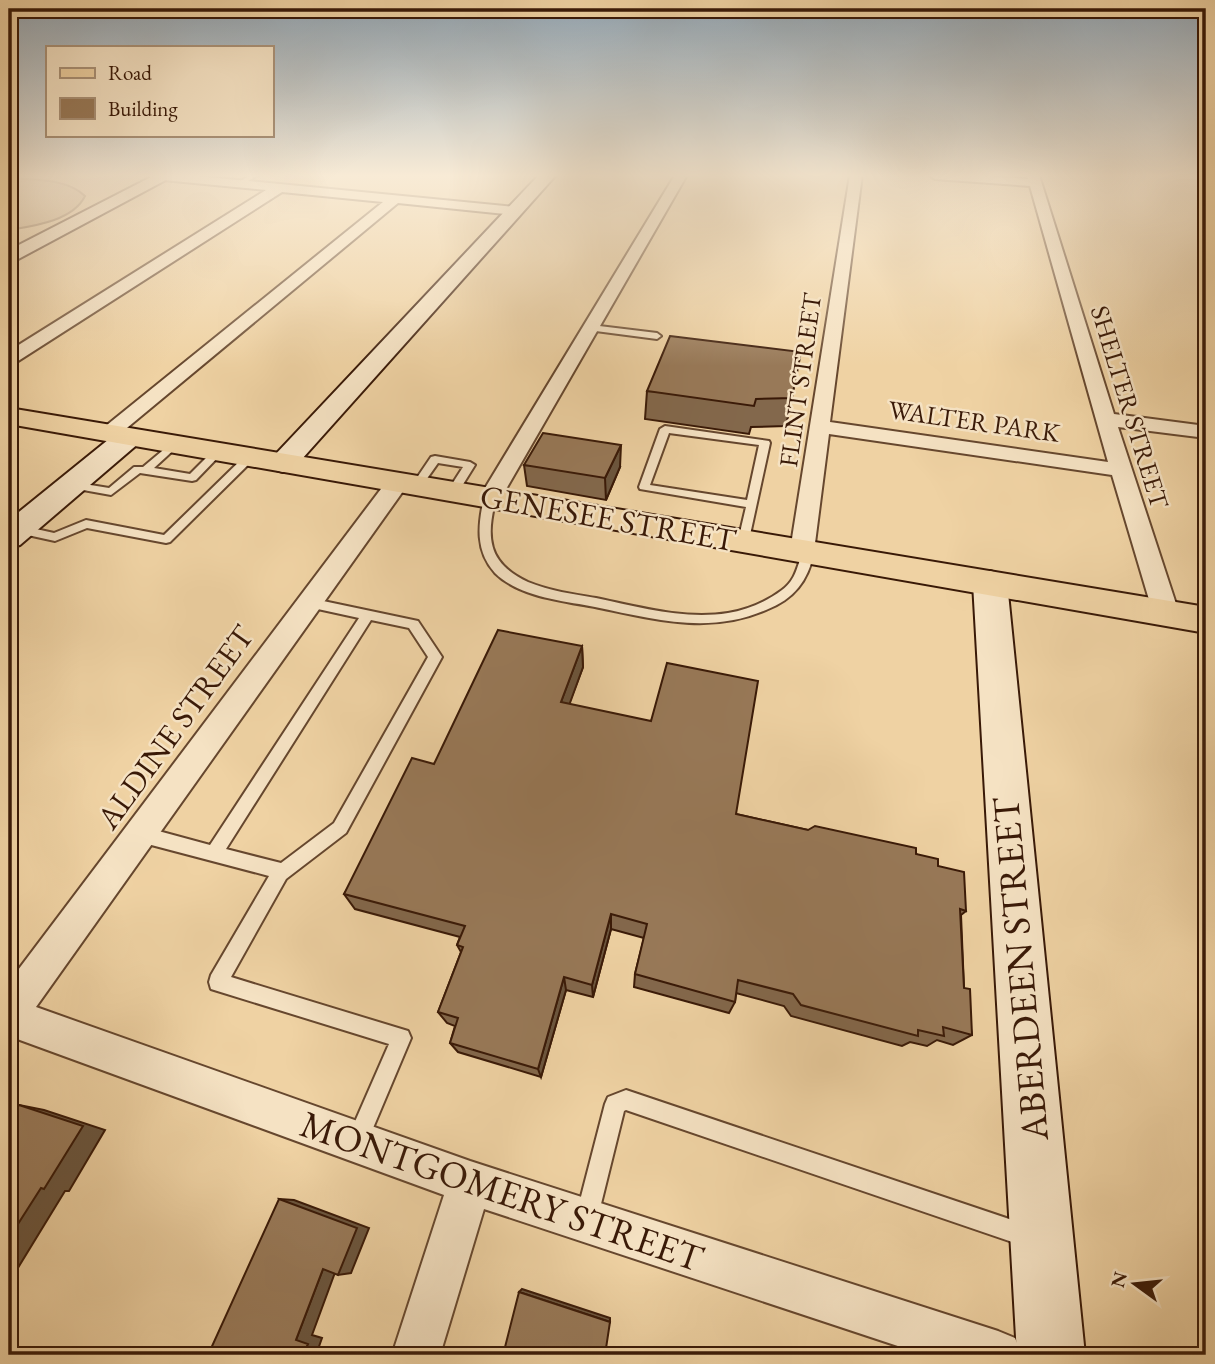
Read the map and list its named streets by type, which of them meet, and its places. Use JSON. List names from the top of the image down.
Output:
{
  "streets": {
    "main road": ["GENESEE STREET"],
    "street": [
      "FLINT STREET",
      "SHELTER STREET",
      "WALTER PARK",
      "ALDINE STREET",
      "ABERDEEN STREET",
      "MONTGOMERY STREET"
    ]
  },
  "crossings": [
    ["FLINT STREET", "WALTER PARK"],
    ["FLINT STREET", "GENESEE STREET"],
    ["SHELTER STREET", "WALTER PARK"],
    ["SHELTER STREET", "GENESEE STREET"],
    ["GENESEE STREET", "ALDINE STREET"],
    ["GENESEE STREET", "ABERDEEN STREET"],
    ["ALDINE STREET", "MONTGOMERY STREET"]
  ],
  "legend": ["Road", "Building"],
  "north": "left"
}
